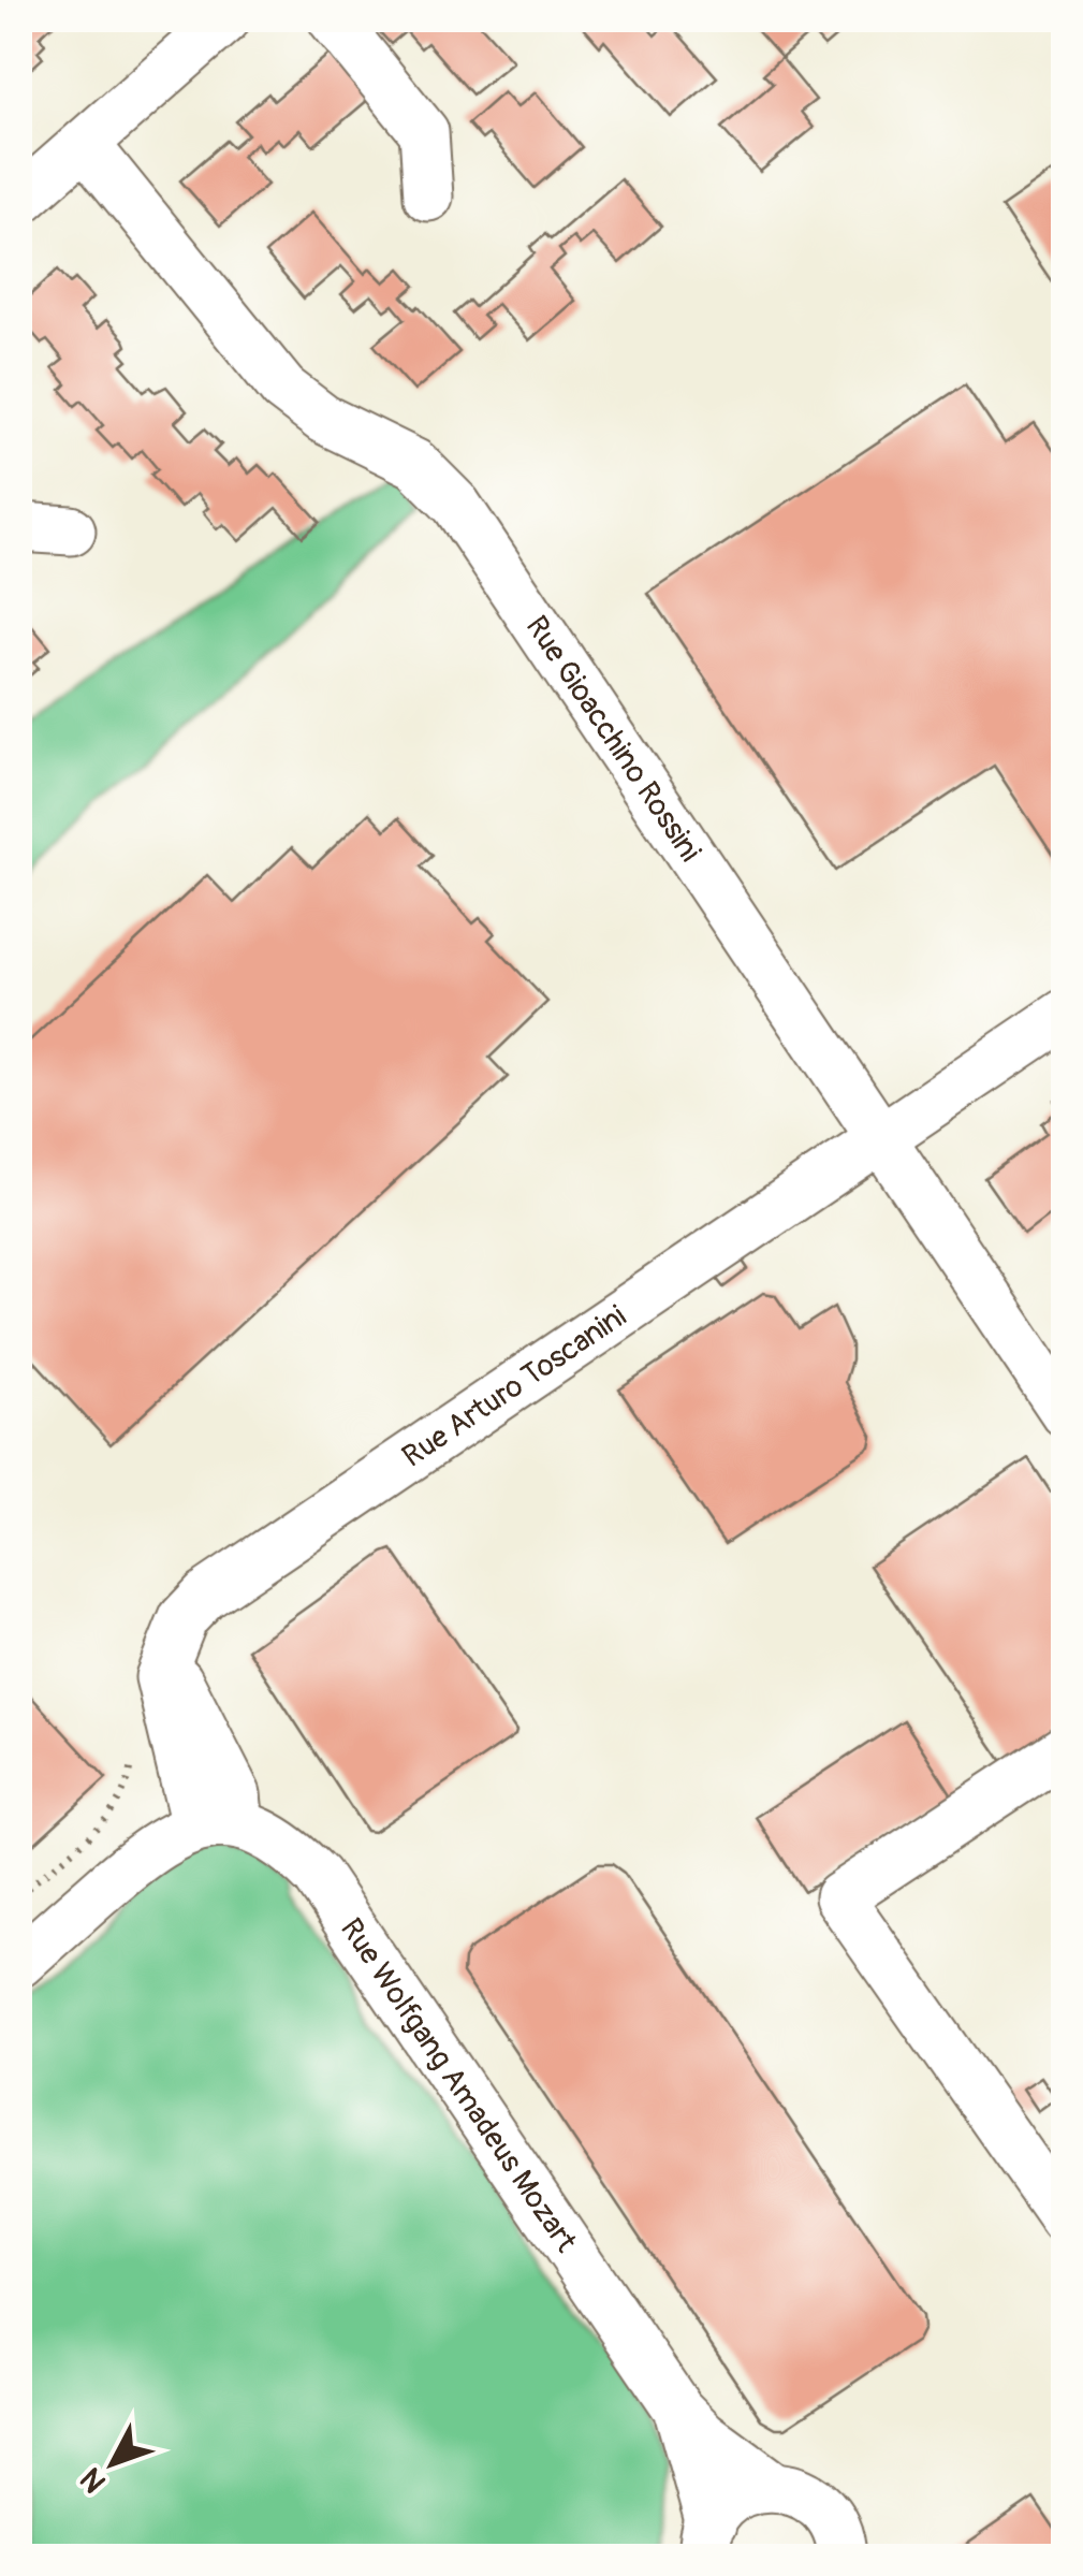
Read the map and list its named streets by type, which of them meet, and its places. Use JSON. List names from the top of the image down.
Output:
{
  "streets": {
    "street": ["Rue Gioacchino Rossini", "Rue Arturo Toscanini", "Rue Wolfgang Amadeus Mozart"]
  },
  "crossings": [
    ["Rue Gioacchino Rossini", "Rue Arturo Toscanini"],
    ["Rue Arturo Toscanini", "Rue Wolfgang Amadeus Mozart"]
  ],
  "north": "bottom left"
}
